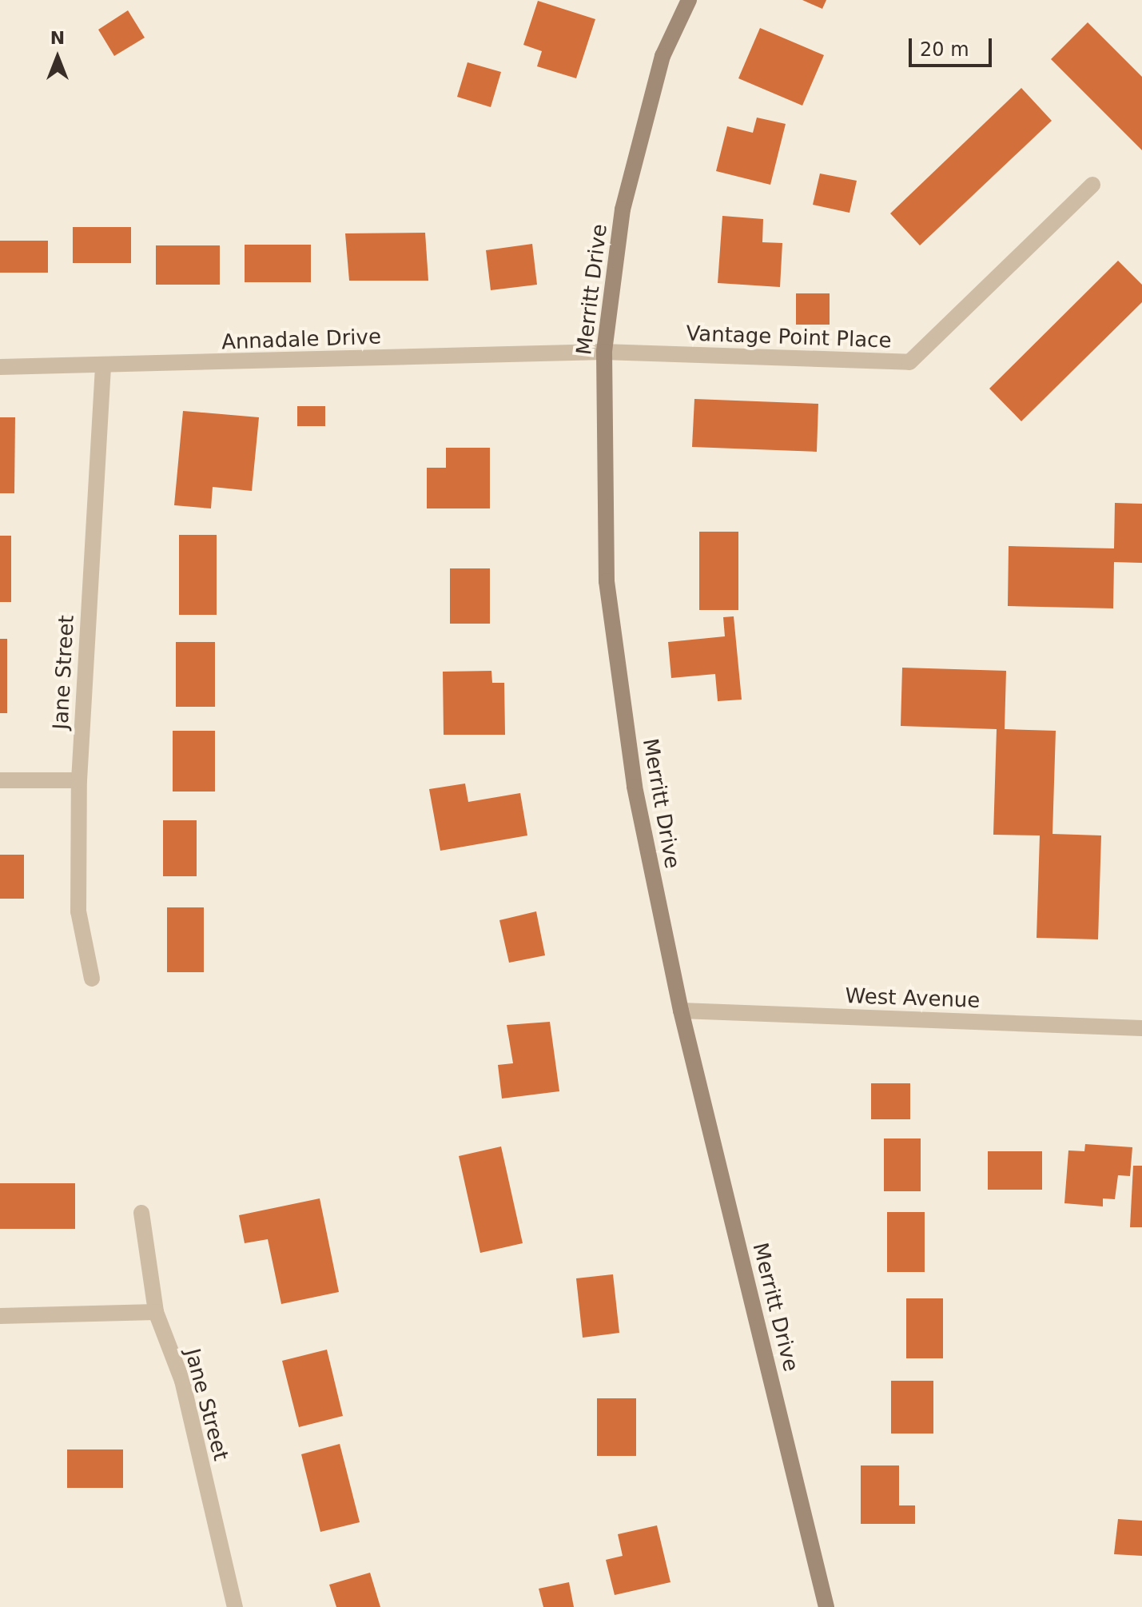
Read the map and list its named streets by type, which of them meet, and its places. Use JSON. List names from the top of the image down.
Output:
{
  "streets": {
    "main road": ["Merritt Drive"],
    "street": [
      "Vantage Point Place",
      "Annadale Drive",
      "Jane Street",
      "West Avenue"
    ]
  },
  "crossings": [
    ["Merritt Drive", "Vantage Point Place"],
    ["Merritt Drive", "Annadale Drive"],
    ["Merritt Drive", "West Avenue"],
    ["Vantage Point Place", "Annadale Drive"],
    ["Annadale Drive", "Jane Street"]
  ],
  "scale_bar": "20 m",
  "north": "top"
}
